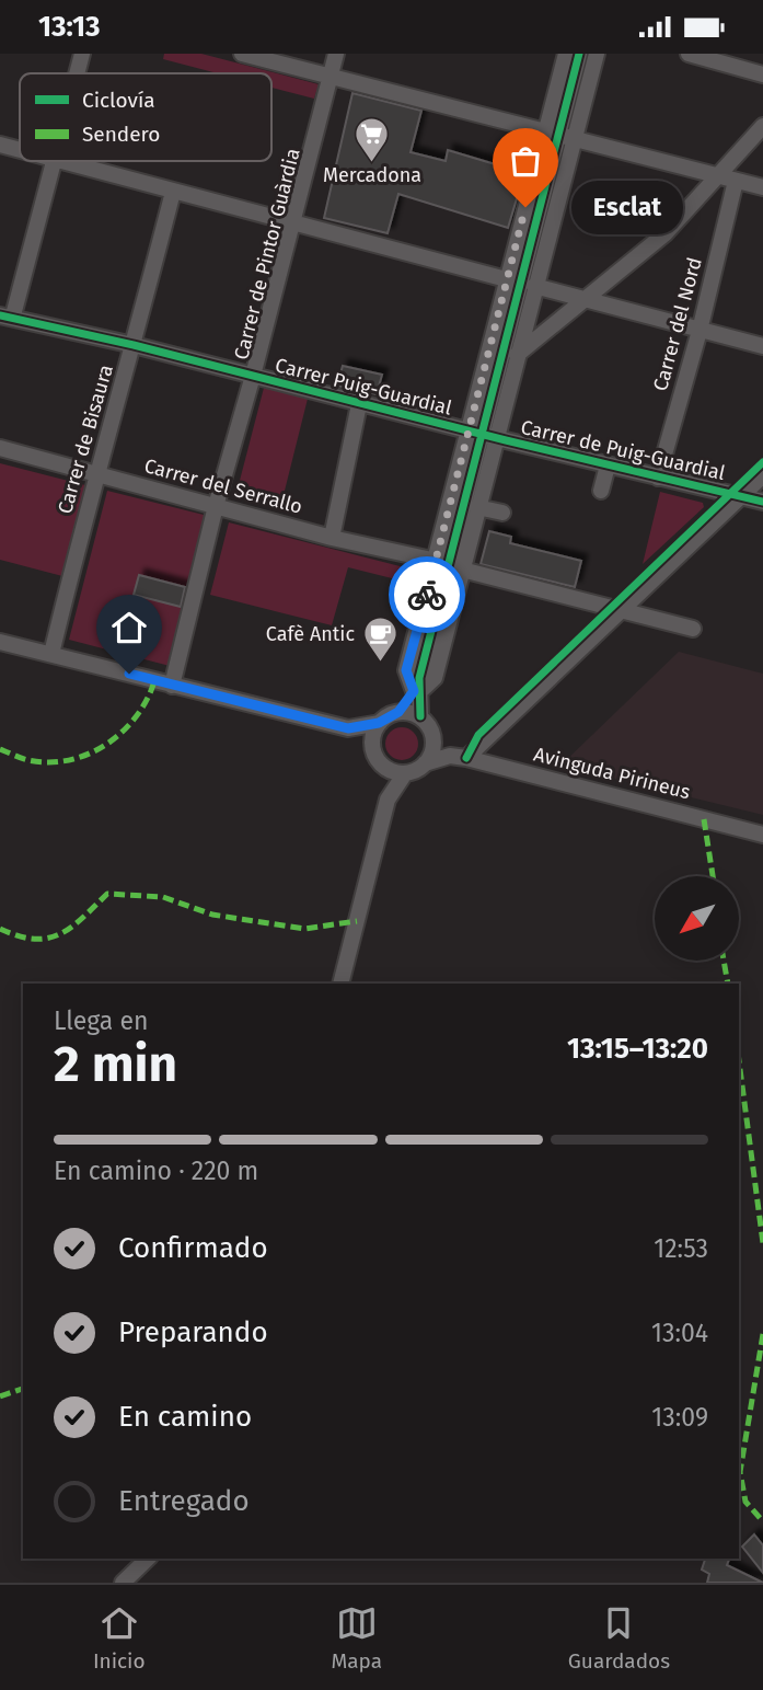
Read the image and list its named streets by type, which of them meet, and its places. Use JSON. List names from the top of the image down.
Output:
{
  "streets": {
    "street": [
      "Carrer de Pintor Guàrdia",
      "Carrer del Nord",
      "Carrer Puig-Guardial",
      "Carrer de Bisaura",
      "Carrer de Puig-Guardial",
      "Carrer del Serrallo",
      "Avinguda Pirineus"
    ]
  },
  "crossings": [
    ["Carrer de Pintor Guàrdia", "Carrer Puig-Guardial"],
    ["Carrer de Pintor Guàrdia", "Carrer del Serrallo"],
    ["Carrer del Nord", "Carrer de Puig-Guardial"],
    ["Carrer Puig-Guardial", "Carrer de Bisaura"],
    ["Carrer Puig-Guardial", "Carrer de Puig-Guardial"],
    ["Carrer de Bisaura", "Carrer del Serrallo"]
  ],
  "places": {
    "supermarket": ["Mercadona"],
    "other": ["Esclat"],
    "cafe": ["Cafè Antic"]
  },
  "legend": ["Ciclovía", "Sendero"],
  "north": "bottom left",
  "page": {
    "status": "13:13",
    "bubble": "Esclat",
    "heading": ["2 min", "Llega en", "13:15–13:20"],
    "bar": "En camino · 220 m",
    "list": [
      ["Confirmado", "12:53"],
      ["Preparando", "13:04"],
      ["En camino", "13:09"],
      "Entregado"
    ],
    "tabs": ["Inicio", "Mapa", "Guardados"]
  }
}
